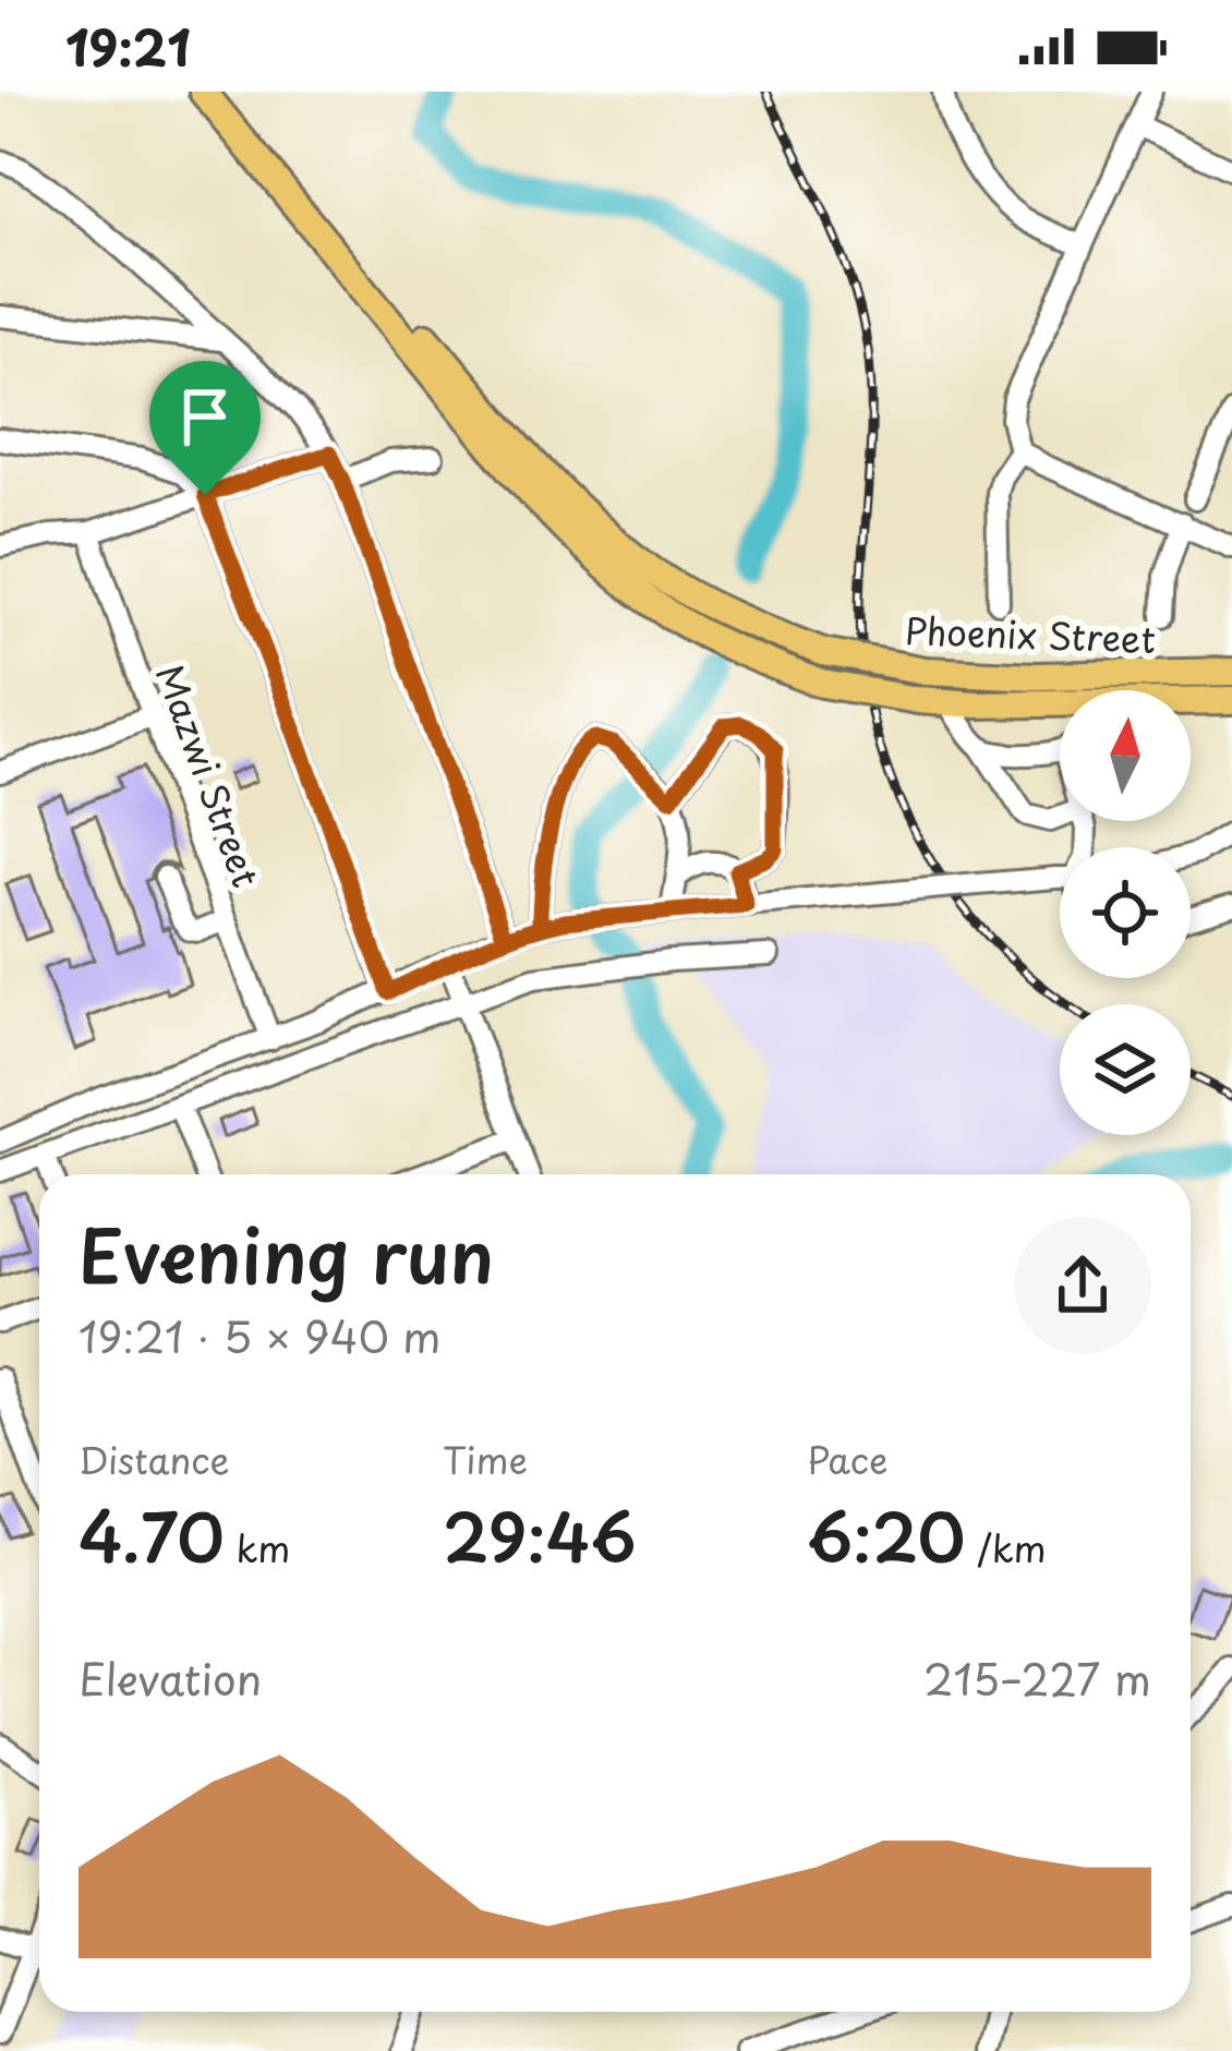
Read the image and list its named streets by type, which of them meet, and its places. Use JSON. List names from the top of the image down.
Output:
{
  "streets": {
    "main road": ["Phoenix Street"],
    "street": ["Mazwi Street"]
  },
  "north": "top",
  "page": {
    "status": "19:21",
    "heading": ["Evening run", "19:21 · 5 × 940 m"],
    "stats": [
      ["Distance", "4.70 km"],
      ["Time", "29:46"],
      ["Pace", "6:20 /km"]
    ],
    "chart": ["Elevation", "215–227 m"]
  }
}
